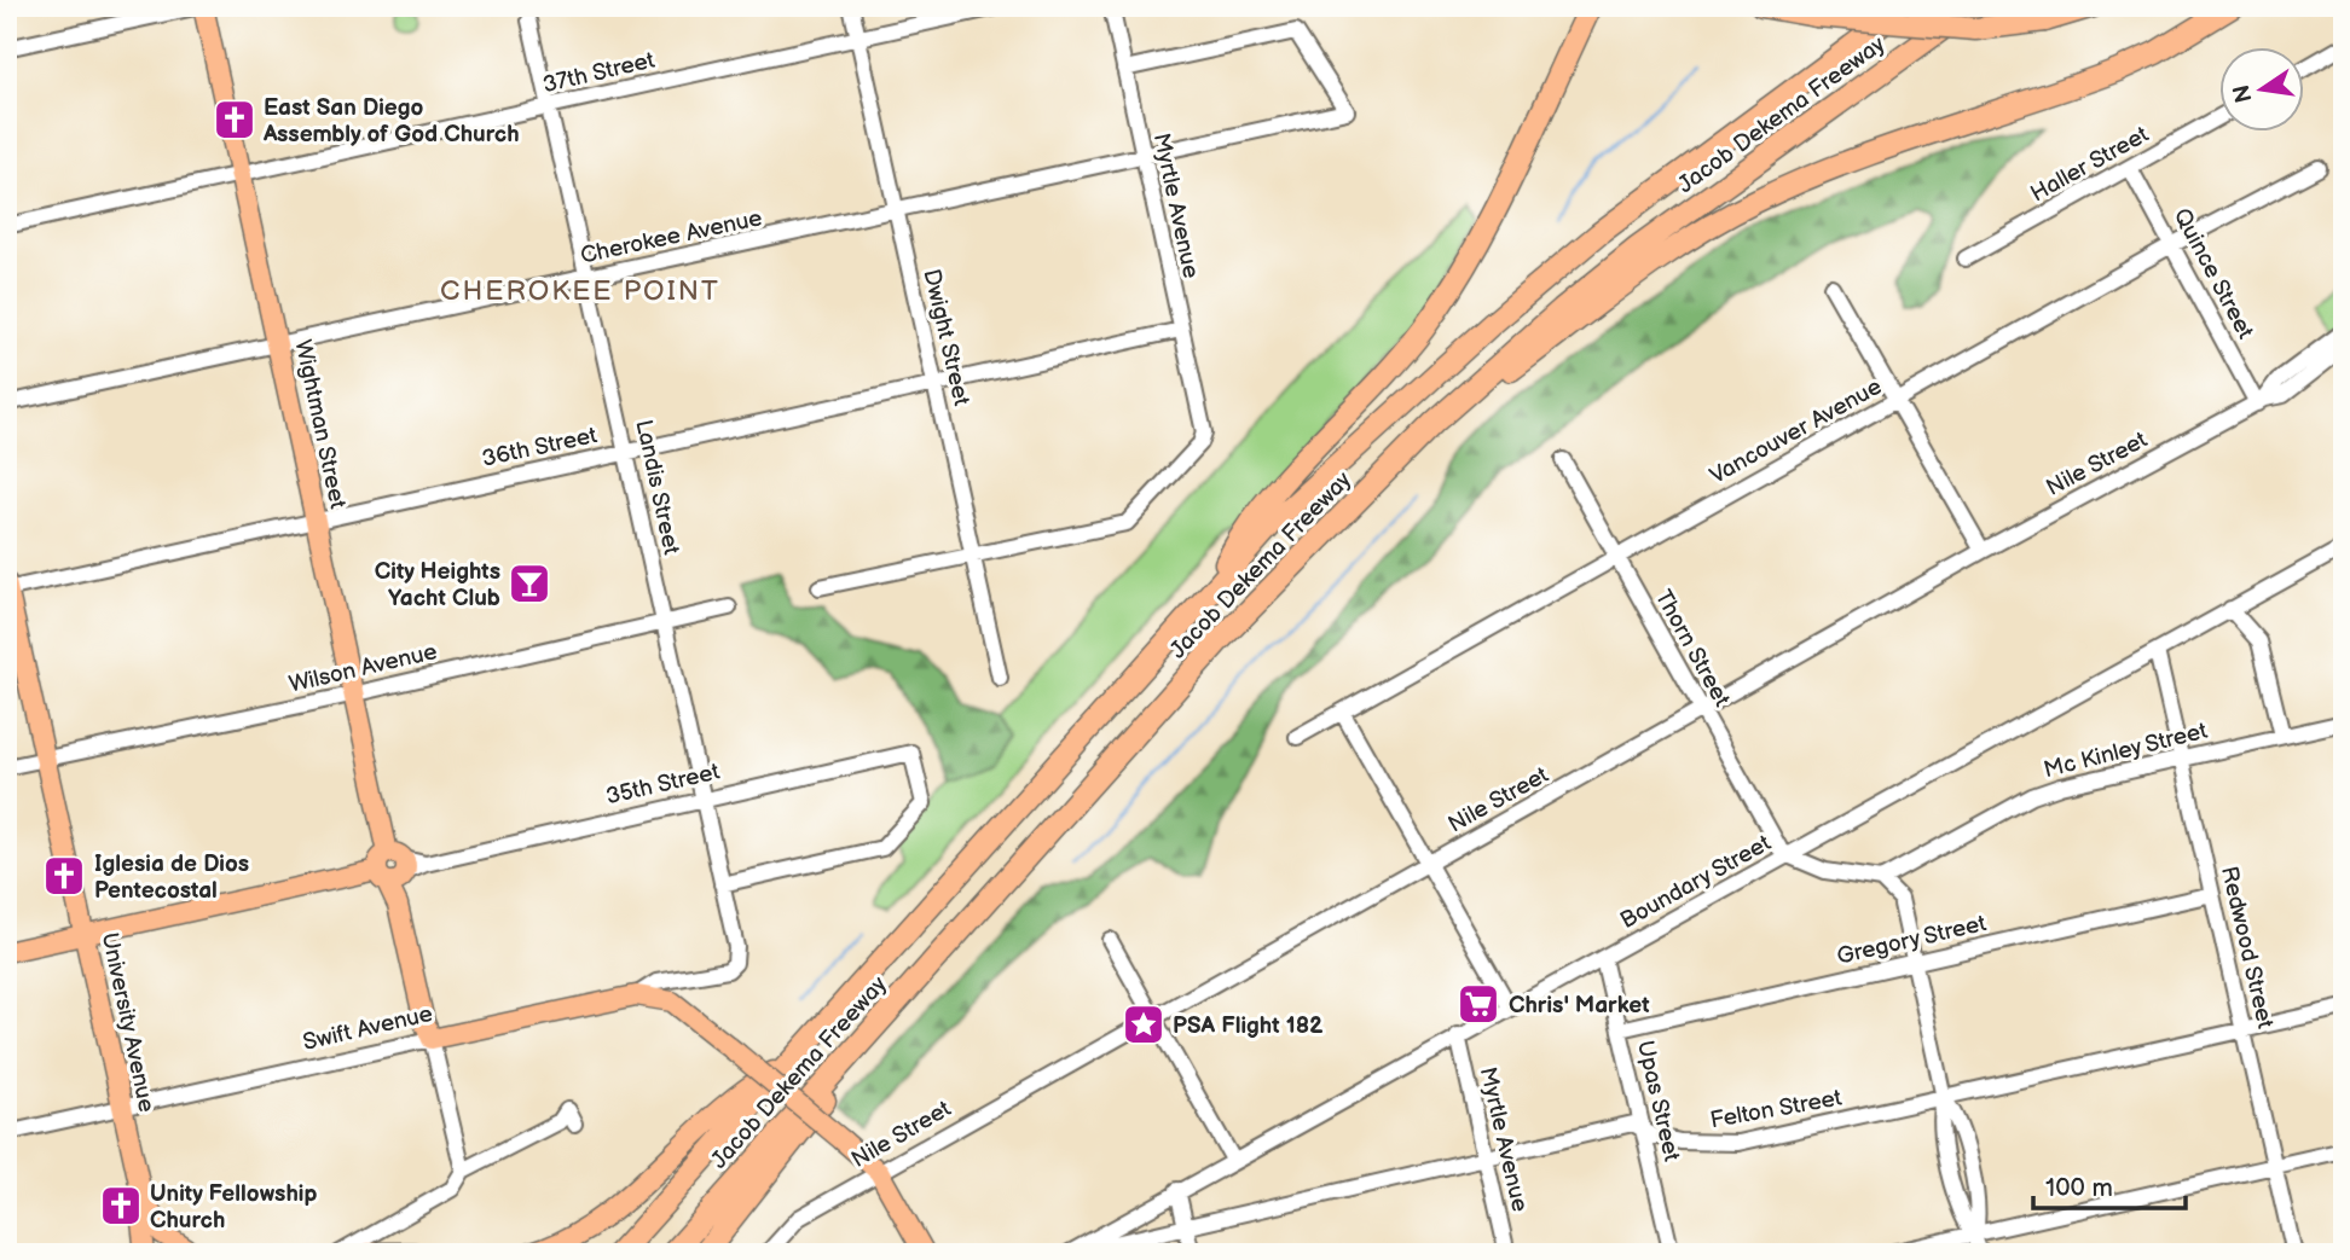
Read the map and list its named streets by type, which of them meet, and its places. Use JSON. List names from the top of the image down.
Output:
{
  "streets": {
    "highway": ["Jacob Dekema Freeway"],
    "main road": [
      "Wightman Street",
      "35th Street",
      "University Avenue",
      "Swift Avenue"
    ],
    "street": [
      "37th Street",
      "Haller Street",
      "Myrtle Avenue",
      "Cherokee Avenue",
      "Quince Street",
      "Dwight Street",
      "Vancouver Avenue",
      "36th Street",
      "Nile Street",
      "Landis Street",
      "Thorn Street",
      "Wilson Avenue",
      "Mc Kinley Street",
      "Boundary Street",
      "Gregory Street",
      "Redwood Street",
      "Upas Street",
      "Felton Street"
    ]
  },
  "crossings": [
    ["37th Street", "Dwight Street"],
    ["37th Street", "Wightman Street"],
    ["37th Street", "Landis Street"],
    ["Haller Street", "Quince Street"],
    ["Myrtle Avenue", "Cherokee Avenue"],
    ["Myrtle Avenue", "Dwight Street"],
    ["Myrtle Avenue", "36th Street"],
    ["Myrtle Avenue", "Boundary Street"],
    ["Myrtle Avenue", "Felton Street"],
    ["Cherokee Avenue", "Dwight Street"],
    ["Cherokee Avenue", "Wightman Street"],
    ["Cherokee Avenue", "Landis Street"],
    ["Quince Street", "Vancouver Avenue"],
    ["Quince Street", "Nile Street"],
    ["Dwight Street", "36th Street"],
    ["Wightman Street", "36th Street"],
    ["Wightman Street", "Wilson Avenue"],
    ["Wightman Street", "35th Street"],
    ["Wightman Street", "Swift Avenue"],
    ["Vancouver Avenue", "Thorn Street"],
    ["36th Street", "Landis Street"],
    ["36th Street", "University Avenue"],
    ["Nile Street", "Thorn Street"],
    ["Landis Street", "Wilson Avenue"],
    ["Landis Street", "35th Street"],
    ["Landis Street", "Swift Avenue"],
    ["Thorn Street", "Boundary Street"],
    ["Wilson Avenue", "University Avenue"],
    ["Mc Kinley Street", "Redwood Street"],
    ["35th Street", "University Avenue"],
    ["Boundary Street", "Redwood Street"],
    ["Boundary Street", "Upas Street"],
    ["Boundary Street", "Felton Street"],
    ["Gregory Street", "Redwood Street"],
    ["Gregory Street", "Upas Street"],
    ["Redwood Street", "Felton Street"],
    ["University Avenue", "Swift Avenue"],
    ["Upas Street", "Felton Street"]
  ],
  "districts": ["CHEROKEE POINT"],
  "places": {
    "church": ["East San Diego Assembly of God Church", "Iglesia de Dios Pentecostal", "Unity Fellowship Church"],
    "bar": ["City Heights Yacht Club"],
    "supermarket": ["Chris' Market"],
    "place": ["PSA Flight 182"]
  },
  "scale_bar": "100 m",
  "north": "left"
}
